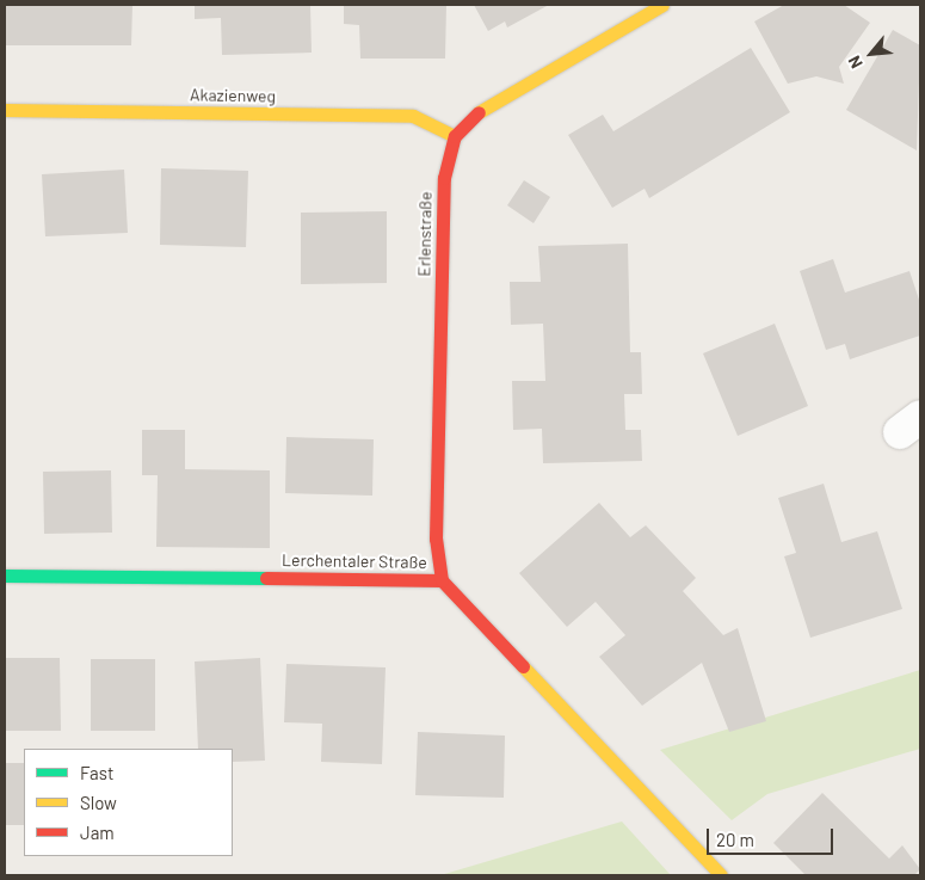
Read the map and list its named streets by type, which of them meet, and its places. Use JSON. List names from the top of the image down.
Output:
{
  "streets": {
    "street": ["Akazienweg", "Erlenstraße", "Lerchentaler Straße"]
  },
  "crossings": [
    ["Akazienweg", "Erlenstraße"],
    ["Erlenstraße", "Lerchentaler Straße"]
  ],
  "legend": ["Fast", "Slow", "Jam"],
  "scale_bar": "20 m",
  "north": "bottom left"
}
